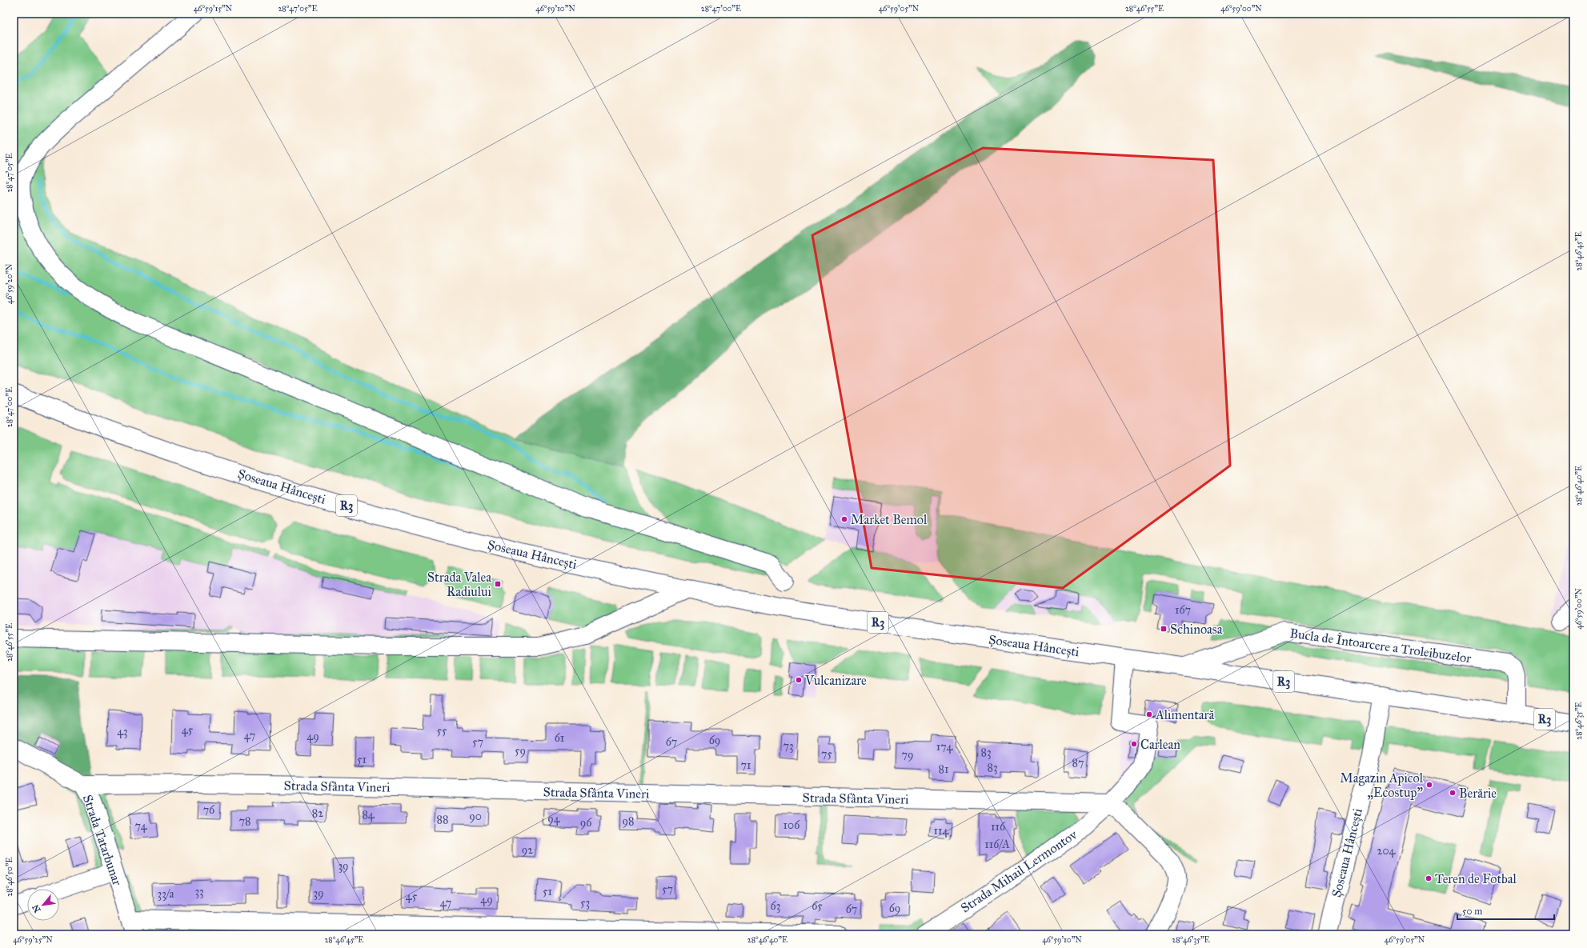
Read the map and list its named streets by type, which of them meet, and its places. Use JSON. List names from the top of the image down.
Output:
{
  "streets": {
    "main road": [
      "Șoseaua Hâncești",
      "R3",
      "Bucla de Întoarcere a Troleibuzelor",
      "Strada Sfânta Vineri",
      "Strada Tatarbunar",
      "Strada Mihail Lermontov"
    ]
  },
  "crossings": [
    ["Șoseaua Hâncești", "Bucla de Întoarcere a Troleibuzelor"],
    ["Șoseaua Hâncești", "Strada Mihail Lermontov"],
    ["Strada Sfânta Vineri", "Strada Tatarbunar"],
    ["Strada Sfânta Vineri", "Strada Mihail Lermontov"]
  ],
  "places": {
    "other": [
      "Market Bemol",
      "Vulcanizare",
      "Alimentară",
      "Carlean",
      "Magazin Apicol „Ecostup”",
      "Berărie",
      "Teren de Fotbal"
    ],
    "transit": ["Strada Valea Radiului", "Schinoasa"]
  },
  "house_numbers": [
    "167",
    "45",
    "55",
    "43",
    "47",
    "49",
    "61",
    "69",
    "57",
    "67",
    "73",
    "174",
    "59",
    "83",
    "75",
    "79",
    "51",
    "87",
    "71",
    "83",
    "81",
    "76",
    "82",
    "84",
    "90",
    "94",
    "88",
    "78",
    "98",
    "96",
    "106",
    "74",
    "116",
    "114",
    "116/A",
    "92",
    "204",
    "39",
    "57",
    "33",
    "51",
    "39",
    "33/a",
    "45",
    "49",
    "47",
    "53",
    "63",
    "65",
    "69",
    "67"
  ],
  "scale_bar": "50 m",
  "north": "bottom left",
  "coordinates": [
    "46°59'15\"N",
    "28°47'05\"E",
    "46°59'10\"N",
    "28°47'00\"E",
    "46°59'05\"N",
    "28°46'55\"E",
    "46°59'00\"N",
    "28°46'45\"E",
    "46°59'20\"N",
    "28°46'40\"E",
    "28°46'35\"E",
    "28°46'50\"E",
    "46°59'25\"N"
  ]
}
